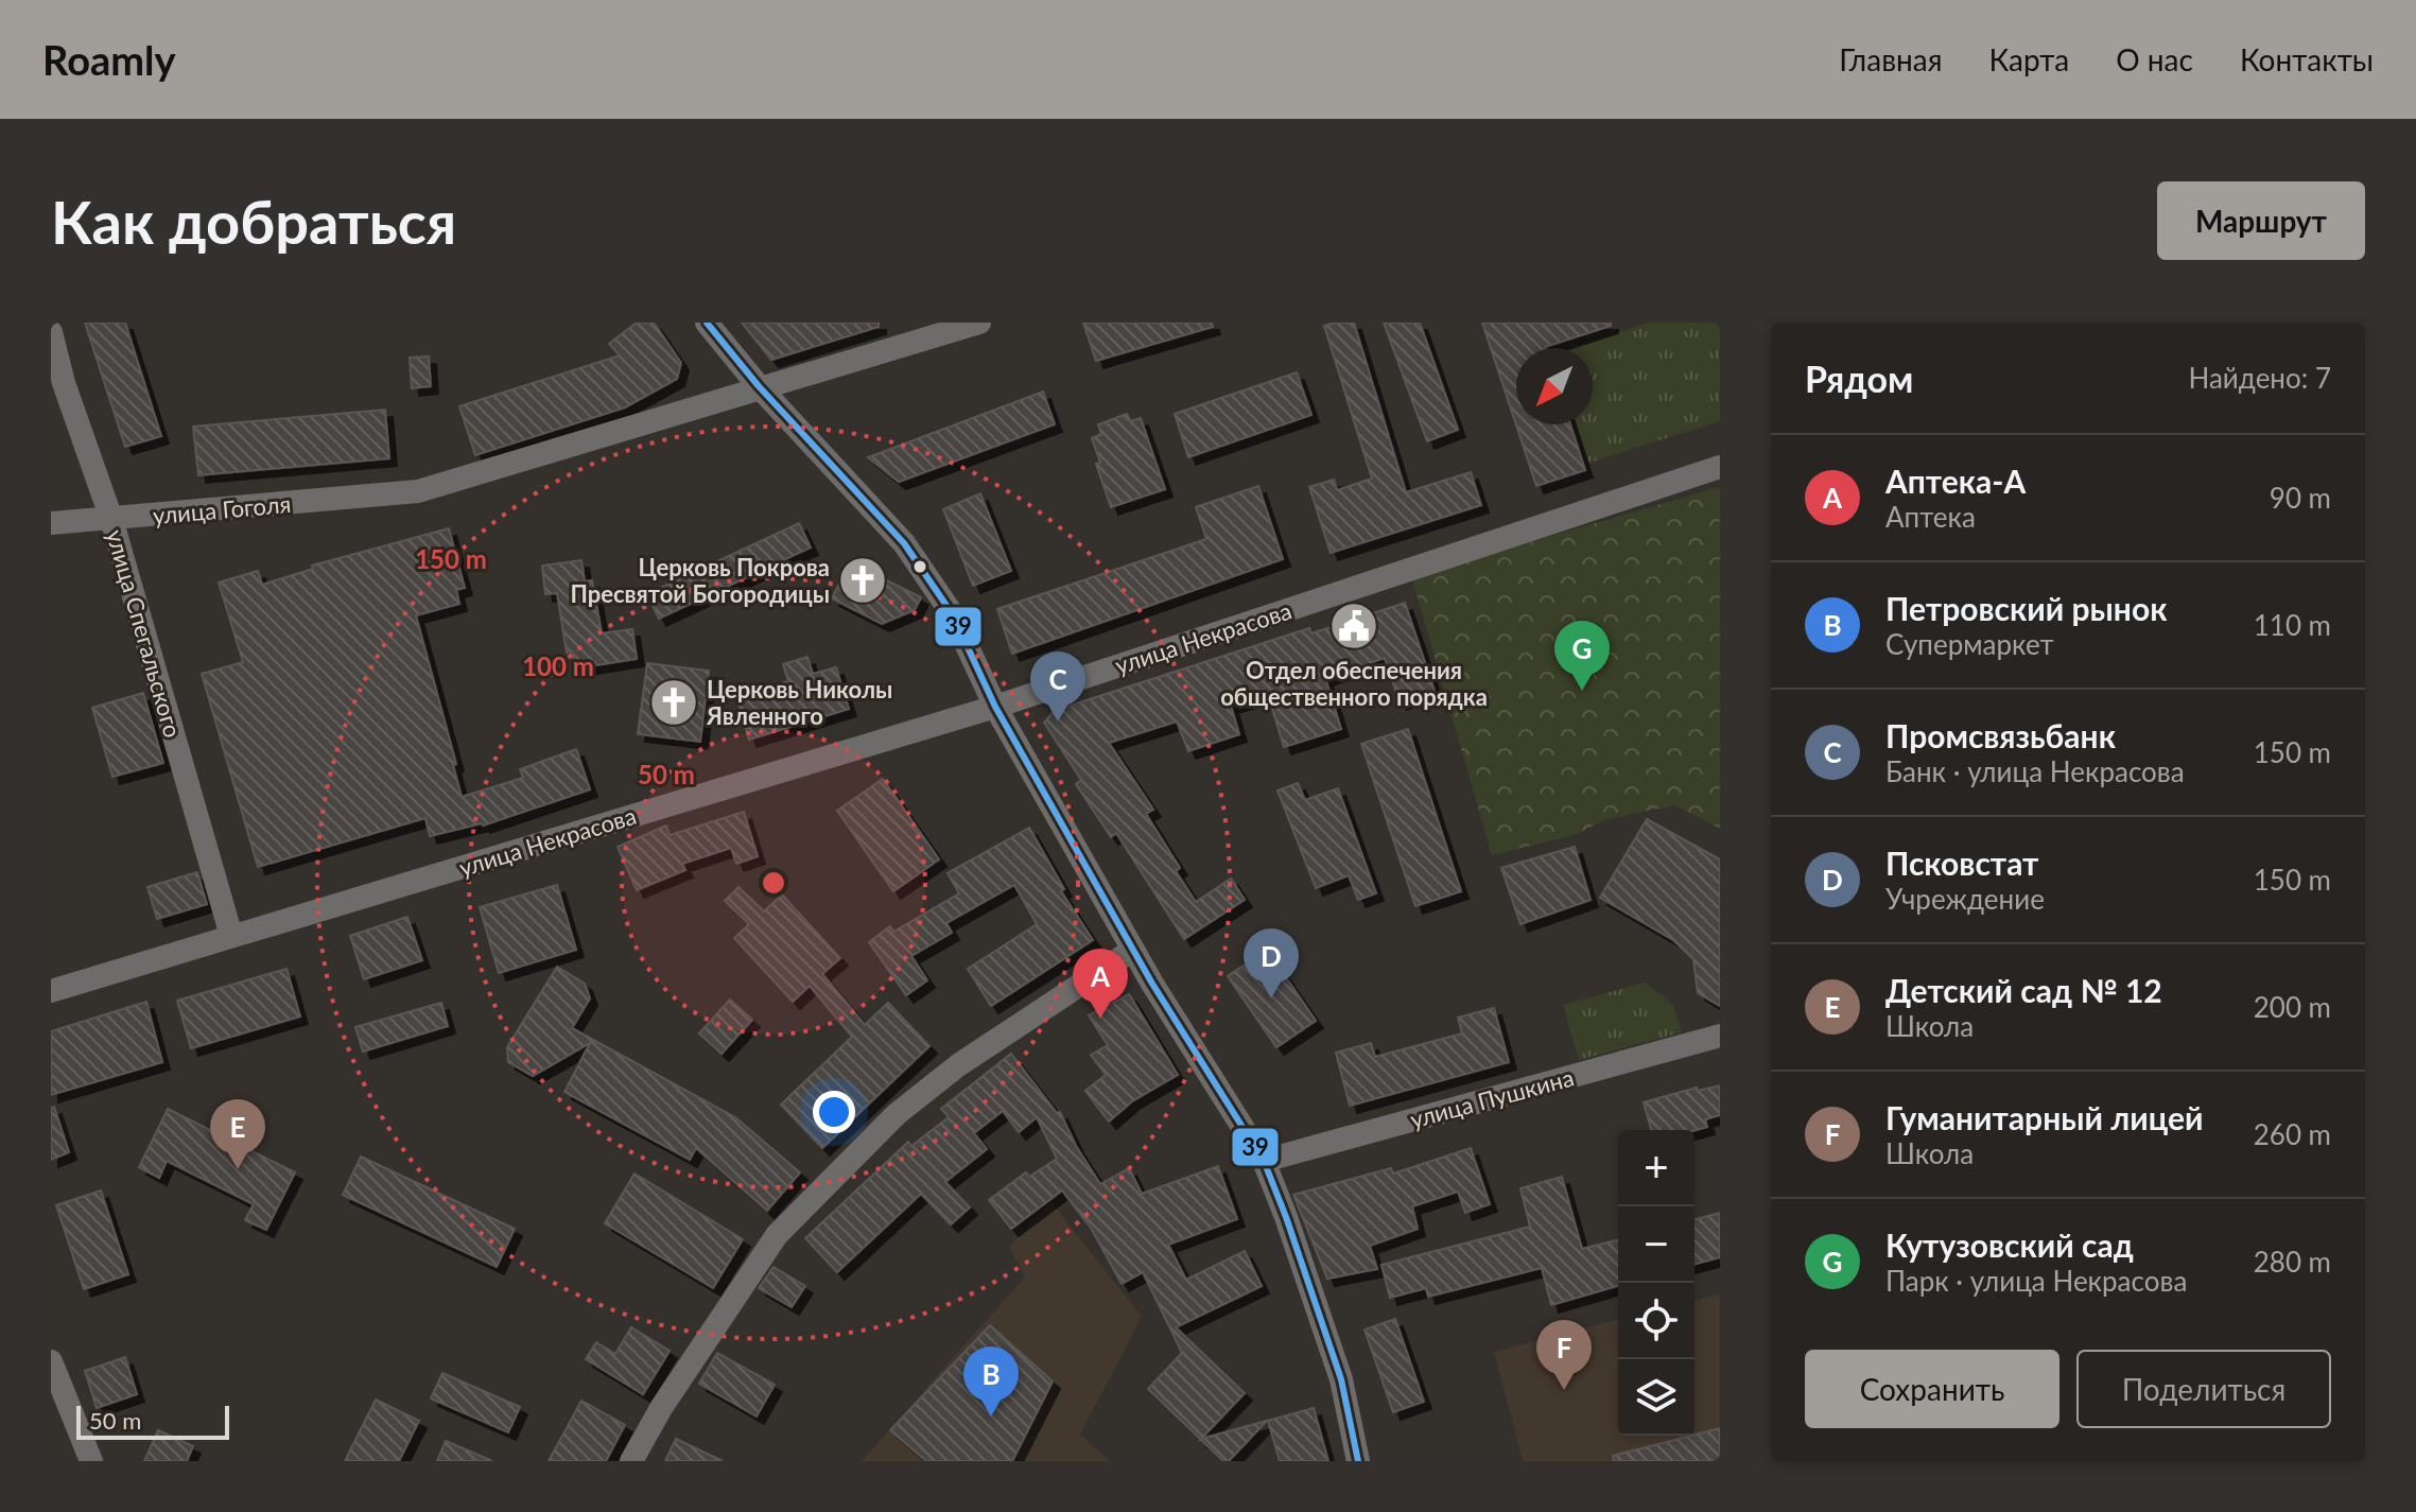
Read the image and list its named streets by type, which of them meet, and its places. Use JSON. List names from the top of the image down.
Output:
{
  "streets": {
    "street": [
      "улица Гоголя",
      "улица Спегальского",
      "улица Некрасова",
      "улица Пушкина"
    ]
  },
  "crossings": [
    ["улица Гоголя", "улица Спегальского"],
    ["улица Спегальского", "улица Некрасова"]
  ],
  "places": {
    "church": ["Церковь Покрова Пресвятой Богородицы", "Церковь Николы Явленного"],
    "public building": ["Отдел обеспечения общественного порядка"]
  },
  "lines": ["transit line 39"],
  "scale_bar": "50 m",
  "north": "bottom left",
  "page": {
    "header": "Roamly",
    "nav": [
      "Главная",
      "Карта",
      "О нас",
      "Контакты"
    ],
    "buttons": [
      "Маршрут",
      ["Сохранить", "Поделиться"]
    ],
    "title": "Как добраться",
    "heading": ["Рядом", "Найдено: 7"],
    "list": [
      {
        "mark": "A",
        "name": "Аптека-А",
        "note": "Аптека",
        "value": "90 m"
      },
      {
        "mark": "B",
        "name": "Петровский рынок",
        "note": "Супермаркет",
        "value": "110 m"
      },
      {
        "mark": "C",
        "name": "Промсвязьбанк",
        "note": "Банк · улица Некрасова",
        "value": "150 m"
      },
      {
        "mark": "D",
        "name": "Псковстат",
        "note": "Учреждение",
        "value": "150 m"
      },
      {
        "mark": "E",
        "name": "Детский сад № 12",
        "note": "Школа",
        "value": "200 m"
      },
      {
        "mark": "F",
        "name": "Гуманитарный лицей",
        "note": "Школа",
        "value": "260 m"
      },
      {
        "mark": "G",
        "name": "Кутузовский сад",
        "note": "Парк · улица Некрасова",
        "value": "280 m"
      }
    ],
    "pins": [
      "G",
      "C",
      "D",
      "A",
      "E",
      "F",
      "B"
    ],
    "map_buttons": ["+", "−"],
    "scale": "50 m"
  },
  "rings": ["150 m", "100 m", "50 m"]
}
